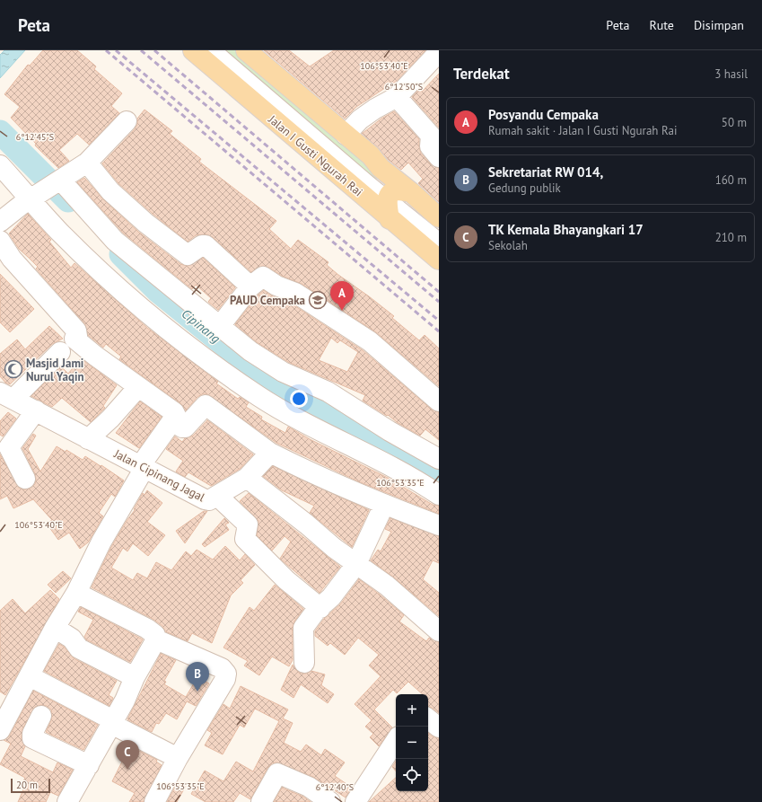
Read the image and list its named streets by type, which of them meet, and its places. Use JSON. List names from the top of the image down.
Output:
{
  "streets": {
    "main road": ["Jalan I Gusti Ngurah Rai"],
    "street": ["Jalan Cipinang Jagal"]
  },
  "water": ["Cipinang"],
  "places": {
    "school or university": ["PAUD Cempaka"],
    "mosque": ["Masjid Jami Nurul Yaqin"]
  },
  "scale_bar": "20 m",
  "page": {
    "header": "Peta",
    "nav": ["Peta", "Rute", "Disimpan"],
    "heading": ["Terdekat", "3 hasil"],
    "list": [
      {
        "mark": "A",
        "name": "Posyandu Cempaka",
        "note": "Rumah sakit · Jalan I Gusti Ngurah Rai",
        "value": "50 m"
      },
      {
        "mark": "B",
        "name": "Sekretariat RW 014,",
        "note": "Gedung publik",
        "value": "160 m"
      },
      {
        "mark": "C",
        "name": "TK Kemala Bhayangkari 17",
        "note": "Sekolah",
        "value": "210 m"
      }
    ],
    "pins": ["A", "B", "C"],
    "map_buttons": ["+", "−"],
    "scale": "20 m"
  },
  "coordinates": [
    "106°53'40\"E",
    "6°12'50\"S",
    "6°12'45\"S",
    "106°53'35\"E",
    "6°12'40\"S"
  ]
}
